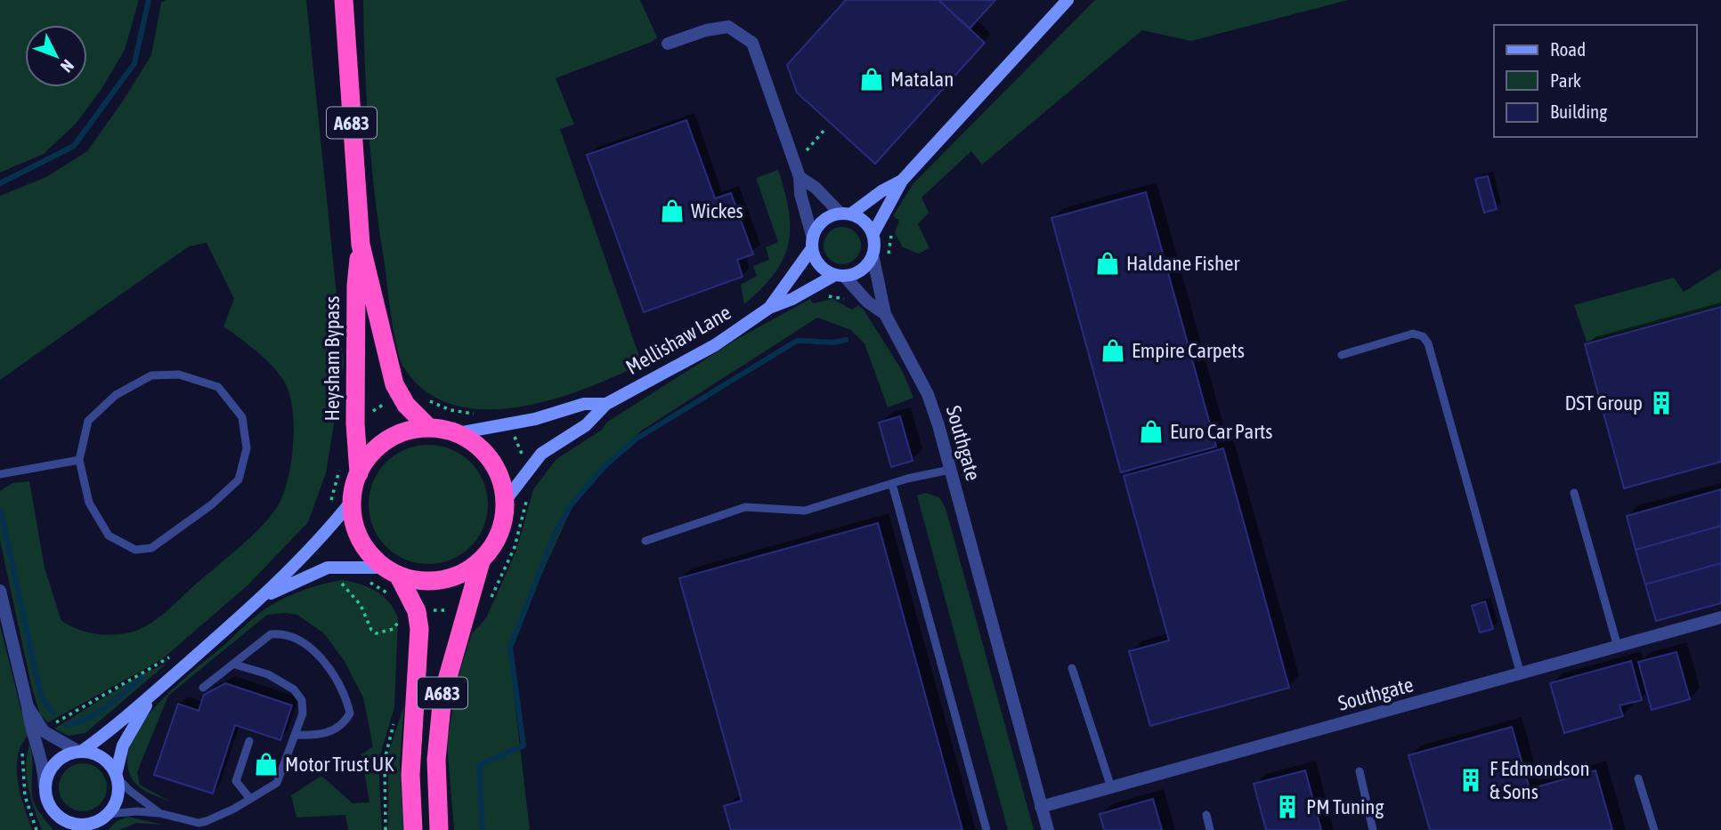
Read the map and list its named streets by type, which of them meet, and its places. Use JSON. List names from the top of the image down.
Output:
{
  "streets": {
    "highway": ["A683", "Heysham Bypass"],
    "main road": ["Mellishaw Lane"],
    "street": ["Southgate"]
  },
  "crossings": [
    ["A683", "Mellishaw Lane"],
    ["A683", "Heysham Bypass"],
    ["Mellishaw Lane", "Heysham Bypass"],
    ["Mellishaw Lane", "Southgate"]
  ],
  "places": {
    "shop": [
      "Matalan",
      "Wickes",
      "Haldane Fisher",
      "Empire Carpets",
      "Euro Car Parts",
      "Motor Trust UK"
    ],
    "building": ["DST Group", "F Edmondson & Sons", "PM Tuning"]
  },
  "legend": ["Road", "Park", "Building"],
  "north": "bottom right"
}
